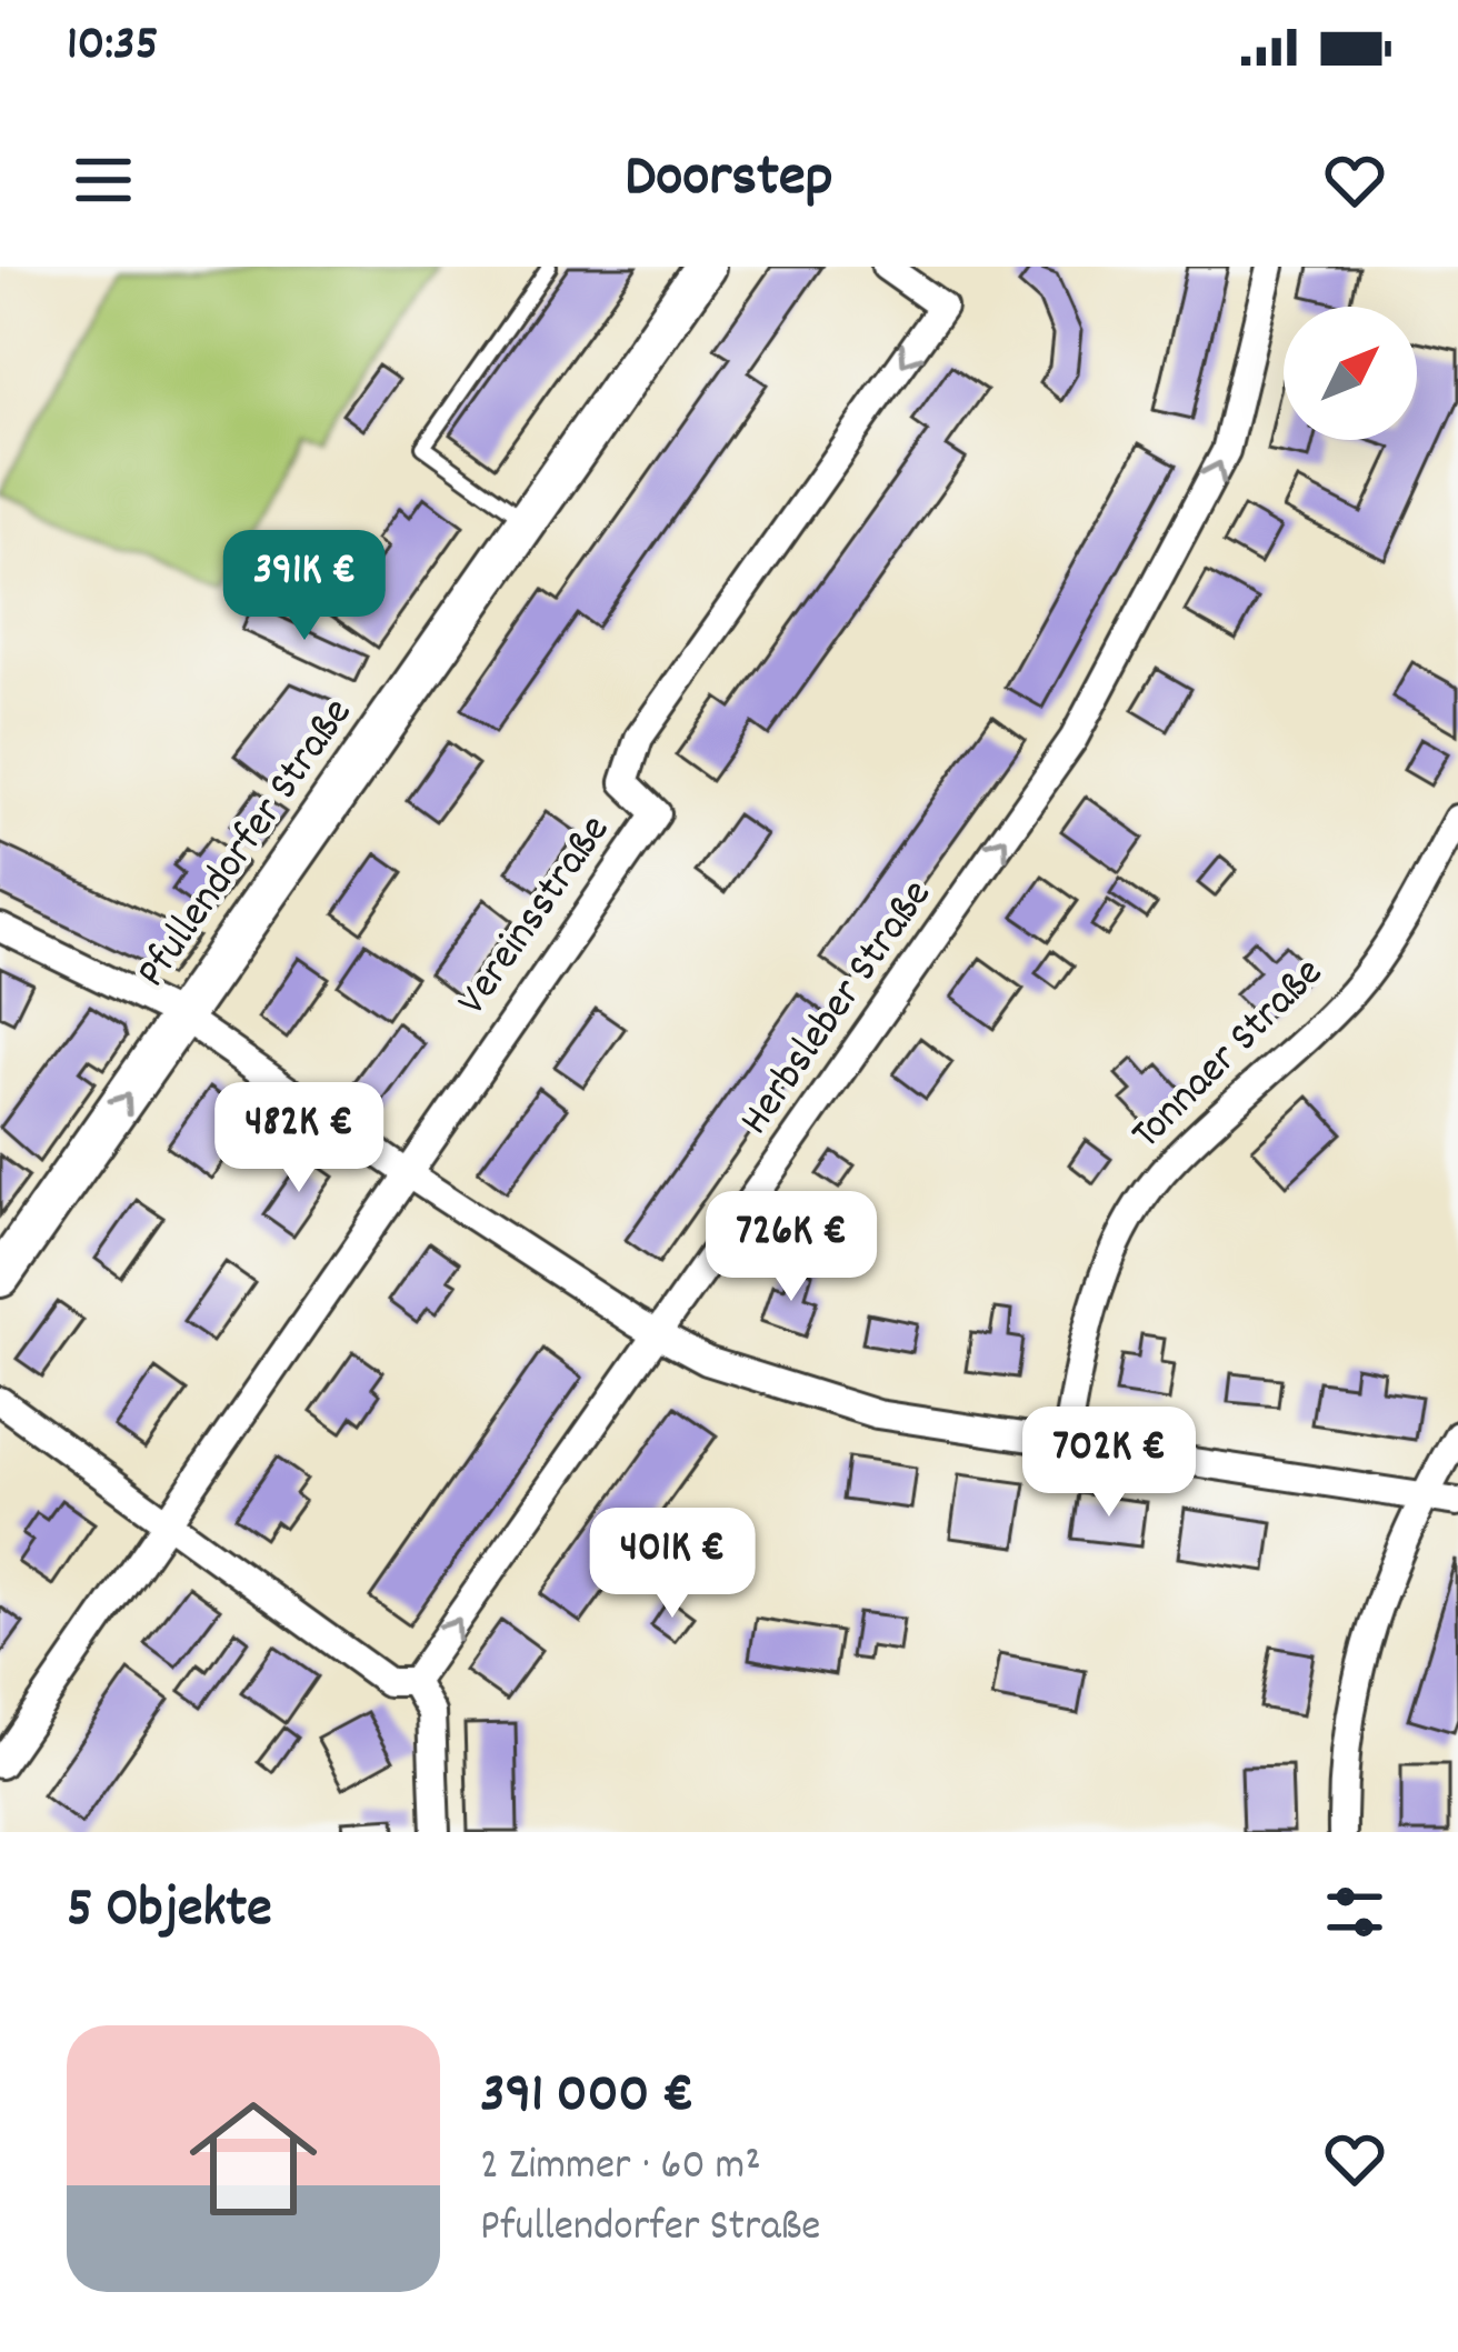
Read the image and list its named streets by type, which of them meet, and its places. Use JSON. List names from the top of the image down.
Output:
{
  "streets": {
    "main road": ["Pfullendorfer Straße"],
    "street": ["Vereinsstraße", "Herbsleber Straße", "Tonnaer Straße"]
  },
  "one_way": ["Vereinsstraße", "Herbsleber Straße"],
  "north": "top right",
  "page": {
    "status": "10:35",
    "header": "Doorstep",
    "price": [
      "391K €",
      "482K €",
      "726K €",
      "702K €",
      "401K €"
    ],
    "heading": "5 Objekte",
    "list": [
      {
        "name": "391 000 €",
        "note": "2 Zimmer · 60 m² · Pfullendorfer Straße"
      }
    ]
  }
}
